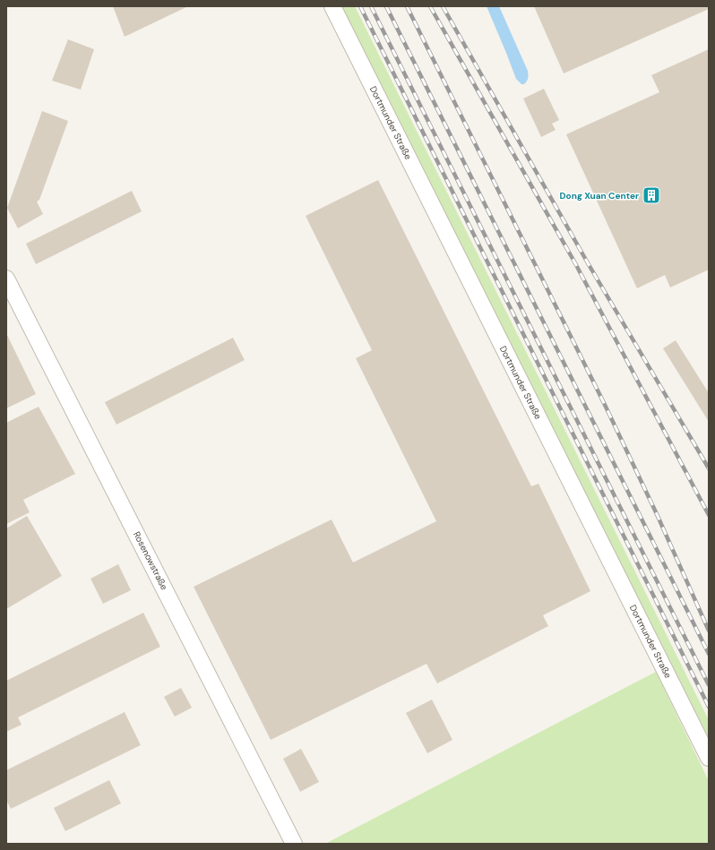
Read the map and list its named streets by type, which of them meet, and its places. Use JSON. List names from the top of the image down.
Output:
{
  "streets": {
    "street": ["Dortmunder Straße", "Rosenowstraße"]
  },
  "places": {
    "building": ["Dong Xuan Center"]
  }
}
